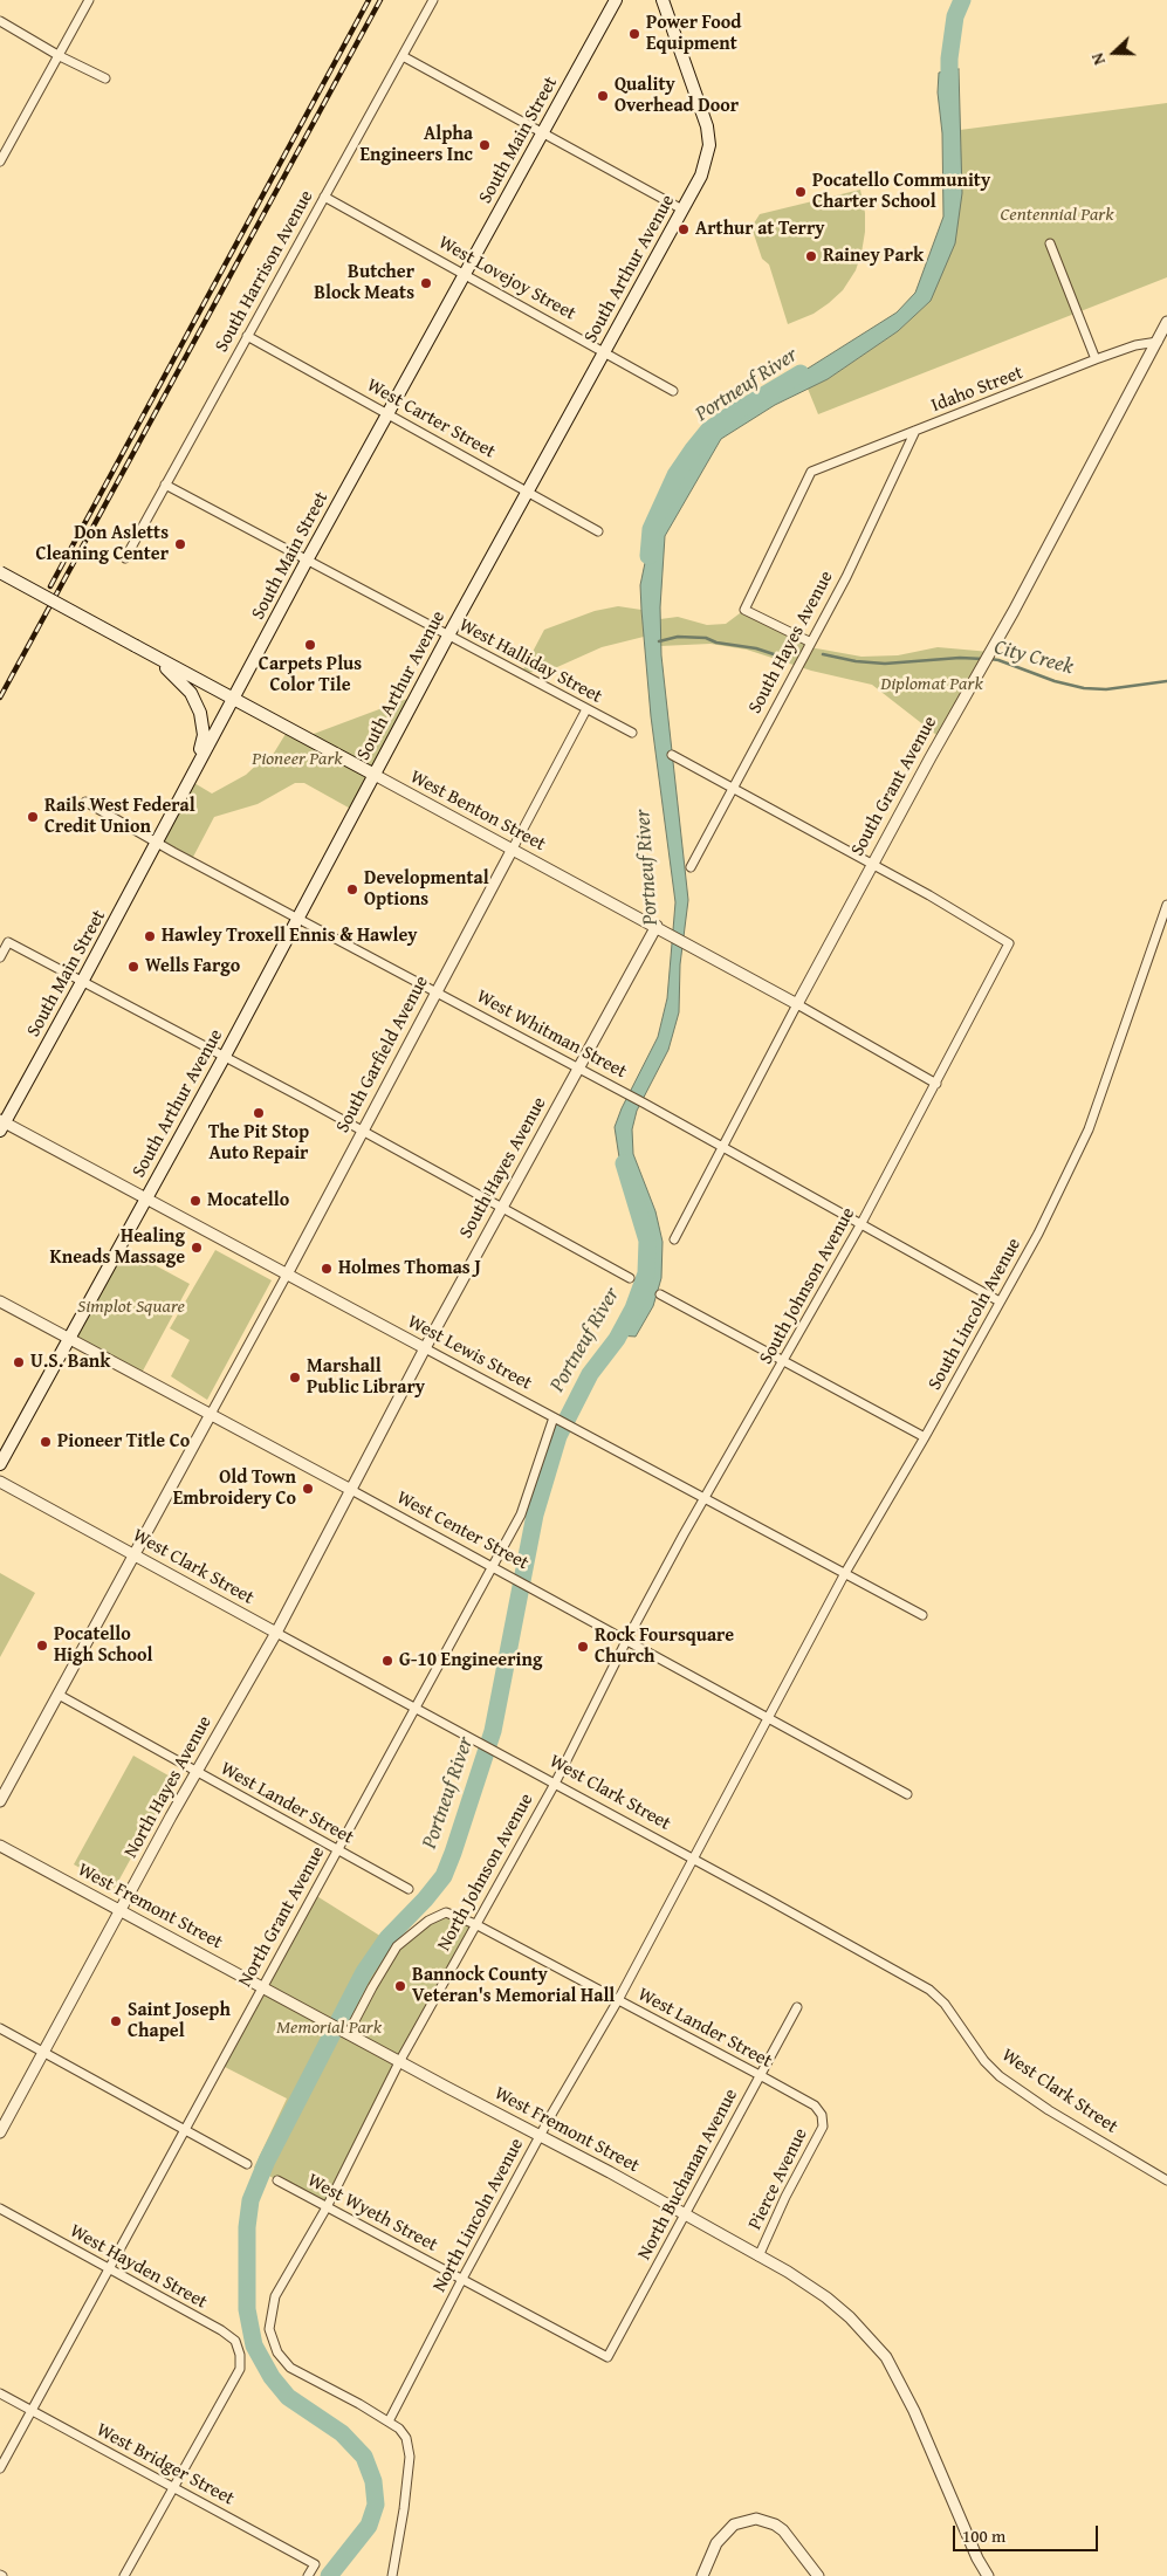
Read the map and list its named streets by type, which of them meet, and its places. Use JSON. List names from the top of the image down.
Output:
{
  "streets": {
    "main road": ["South Main Street", "South Arthur Avenue", "West Benton Street"],
    "street": [
      "South Harrison Avenue",
      "West Lovejoy Street",
      "Idaho Street",
      "West Carter Street",
      "South Hayes Avenue",
      "West Halliday Street",
      "South Grant Avenue",
      "West Whitman Street",
      "South Garfield Avenue",
      "South Johnson Avenue",
      "South Lincoln Avenue",
      "West Lewis Street",
      "West Center Street",
      "West Clark Street",
      "North Hayes Avenue",
      "West Lander Street",
      "North Johnson Avenue",
      "West Fremont Street",
      "North Grant Avenue",
      "North Buchanan Avenue",
      "Pierce Avenue",
      "West Wyeth Street",
      "North Lincoln Avenue",
      "West Hayden Street",
      "West Bridger Street"
    ]
  },
  "crossings": [
    ["South Main Street", "West Lovejoy Street"],
    ["South Main Street", "West Carter Street"],
    ["South Main Street", "West Halliday Street"],
    ["South Main Street", "West Benton Street"],
    ["South Main Street", "West Whitman Street"],
    ["South Main Street", "West Lewis Street"],
    ["South Arthur Avenue", "West Lovejoy Street"],
    ["South Arthur Avenue", "West Carter Street"],
    ["South Arthur Avenue", "West Halliday Street"],
    ["South Arthur Avenue", "West Benton Street"],
    ["South Arthur Avenue", "West Whitman Street"],
    ["South Arthur Avenue", "West Lewis Street"],
    ["South Arthur Avenue", "West Center Street"],
    ["South Harrison Avenue", "West Lovejoy Street"],
    ["South Harrison Avenue", "West Carter Street"],
    ["South Harrison Avenue", "West Halliday Street"],
    ["Idaho Street", "South Hayes Avenue"],
    ["Idaho Street", "South Grant Avenue"],
    ["South Hayes Avenue", "West Benton Street"],
    ["South Hayes Avenue", "West Whitman Street"],
    ["South Hayes Avenue", "West Lewis Street"],
    ["South Hayes Avenue", "West Center Street"],
    ["South Hayes Avenue", "North Hayes Avenue"],
    ["West Halliday Street", "South Garfield Avenue"],
    ["South Grant Avenue", "West Benton Street"],
    ["South Grant Avenue", "West Whitman Street"],
    ["South Grant Avenue", "South Johnson Avenue"],
    ["West Benton Street", "South Garfield Avenue"],
    ["West Benton Street", "South Johnson Avenue"],
    ["West Whitman Street", "South Garfield Avenue"],
    ["West Whitman Street", "South Johnson Avenue"],
    ["West Whitman Street", "South Lincoln Avenue"],
    ["South Garfield Avenue", "West Lewis Street"],
    ["South Garfield Avenue", "West Center Street"],
    ["South Johnson Avenue", "West Lewis Street"],
    ["South Johnson Avenue", "West Center Street"],
    ["South Johnson Avenue", "North Johnson Avenue"],
    ["South Lincoln Avenue", "West Lewis Street"],
    ["South Lincoln Avenue", "West Center Street"],
    ["South Lincoln Avenue", "North Lincoln Avenue"],
    ["West Center Street", "North Hayes Avenue"],
    ["West Center Street", "North Johnson Avenue"],
    ["West Center Street", "North Grant Avenue"],
    ["West Center Street", "North Lincoln Avenue"],
    ["West Clark Street", "North Hayes Avenue"],
    ["West Clark Street", "North Johnson Avenue"],
    ["West Clark Street", "North Grant Avenue"],
    ["West Clark Street", "North Lincoln Avenue"],
    ["North Hayes Avenue", "West Lander Street"],
    ["North Hayes Avenue", "West Fremont Street"],
    ["West Lander Street", "North Johnson Avenue"],
    ["West Lander Street", "West Fremont Street"],
    ["West Lander Street", "North Grant Avenue"],
    ["West Lander Street", "North Buchanan Avenue"],
    ["West Lander Street", "Pierce Avenue"],
    ["West Lander Street", "North Lincoln Avenue"],
    ["North Johnson Avenue", "West Fremont Street"],
    ["North Johnson Avenue", "West Wyeth Street"],
    ["North Johnson Avenue", "North Lincoln Avenue"],
    ["West Fremont Street", "North Grant Avenue"],
    ["West Fremont Street", "North Buchanan Avenue"],
    ["West Fremont Street", "Pierce Avenue"],
    ["West Fremont Street", "North Lincoln Avenue"],
    ["North Grant Avenue", "West Hayden Street"],
    ["North Grant Avenue", "West Bridger Street"],
    ["North Buchanan Avenue", "West Wyeth Street"],
    ["West Wyeth Street", "North Lincoln Avenue"],
    ["West Hayden Street", "West Bridger Street"]
  ],
  "water": ["Portneuf River", "City Creek"],
  "parks": [
    "Centennial Park",
    "Diplomat Park",
    "Pioneer Park",
    "Simplot Square",
    "Memorial Park"
  ],
  "places": [
    "Power Food Equipment",
    "Quality Overhead Door",
    "Alpha Engineers Inc",
    "Pocatello Community Charter School",
    "Arthur at Terry",
    "Rainey Park",
    "Butcher Block Meats",
    "Don Asletts Cleaning Center",
    "Carpets Plus Color Tile",
    "Rails West Federal Credit Union",
    "Developmental Options",
    "Hawley Troxell Ennis & Hawley",
    "Wells Fargo",
    "The Pit Stop Auto Repair",
    "Mocatello",
    "Healing Kneads Massage",
    "Holmes Thomas J",
    "U.S. Bank",
    "Marshall Public Library",
    "Pioneer Title Co",
    "Old Town Embroidery Co",
    "Pocatello High School",
    "Rock Foursquare Church",
    "G-10 Engineering",
    "Bannock County Veteran's Memorial Hall",
    "Saint Joseph Chapel"
  ],
  "scale_bar": "100 m",
  "north": "left"
}
